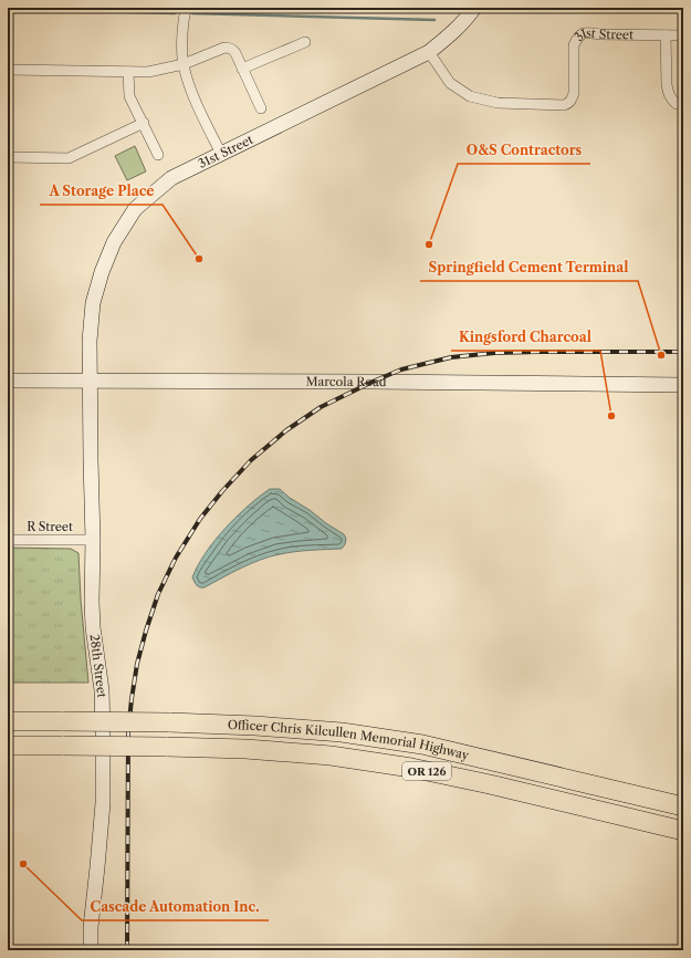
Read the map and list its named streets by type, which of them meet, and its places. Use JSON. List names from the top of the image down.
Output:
{
  "streets": {
    "highway": ["Officer Chris Kilcullen Memorial Highway", "OR 126"],
    "main road": ["31st Street", "Marcola Road", "28th Street"],
    "street": ["R Street"]
  },
  "crossings": [
    ["31st Street", "Marcola Road"],
    ["31st Street", "28th Street"],
    ["Marcola Road", "28th Street"],
    ["R Street", "28th Street"]
  ],
  "places": [
    "O&S Contractors",
    "A Storage Place",
    "Springfield Cement Terminal",
    "Kingsford Charcoal",
    "Cascade Automation Inc."
  ]
}
